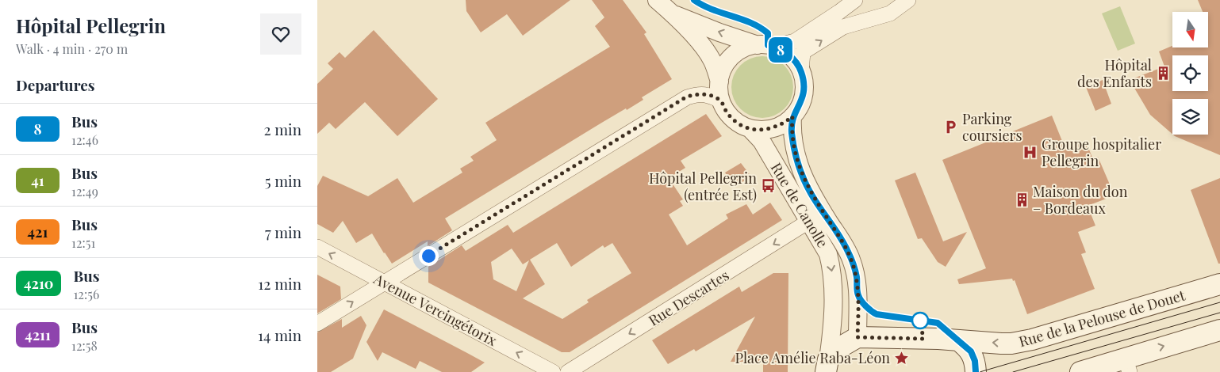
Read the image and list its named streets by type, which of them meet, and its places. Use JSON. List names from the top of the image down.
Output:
{
  "streets": {
    "main road": ["Rue de la Pelouse de Douet"],
    "street": ["Rue de Canolle", "Rue Descartes", "Avenue Vercingétorix"]
  },
  "crossings": [
    ["Rue de Canolle", "Rue Descartes"]
  ],
  "one_way": ["Rue Descartes", "Avenue Vercingétorix"],
  "places": {
    "building": ["Hôpital des Enfants", "Maison du don – Bordeaux"],
    "parking": ["Parking coursiers"],
    "hospital": ["Groupe hospitalier Pellegrin"],
    "bus stop": ["Hôpital Pellegrin (entrée Est)"],
    "place": ["Place Amélie Raba-Léon"]
  },
  "lines": ["bus line 8"],
  "north": "bottom",
  "page": {
    "heading": [
      ["Hôpital Pellegrin", "Walk · 4 min · 270 m"],
      "Departures"
    ],
    "on_map": "8",
    "list": [
      {
        "mark": "8",
        "name": "Bus",
        "note": "12:46",
        "value": "2 min"
      },
      {
        "mark": "41",
        "name": "Bus",
        "note": "12:49",
        "value": "5 min"
      },
      {
        "mark": "421",
        "name": "Bus",
        "note": "12:51",
        "value": "7 min"
      },
      {
        "mark": "4210",
        "name": "Bus",
        "note": "12:56",
        "value": "12 min"
      },
      {
        "mark": "4211",
        "name": "Bus",
        "note": "12:58",
        "value": "14 min"
      }
    ]
  }
}
